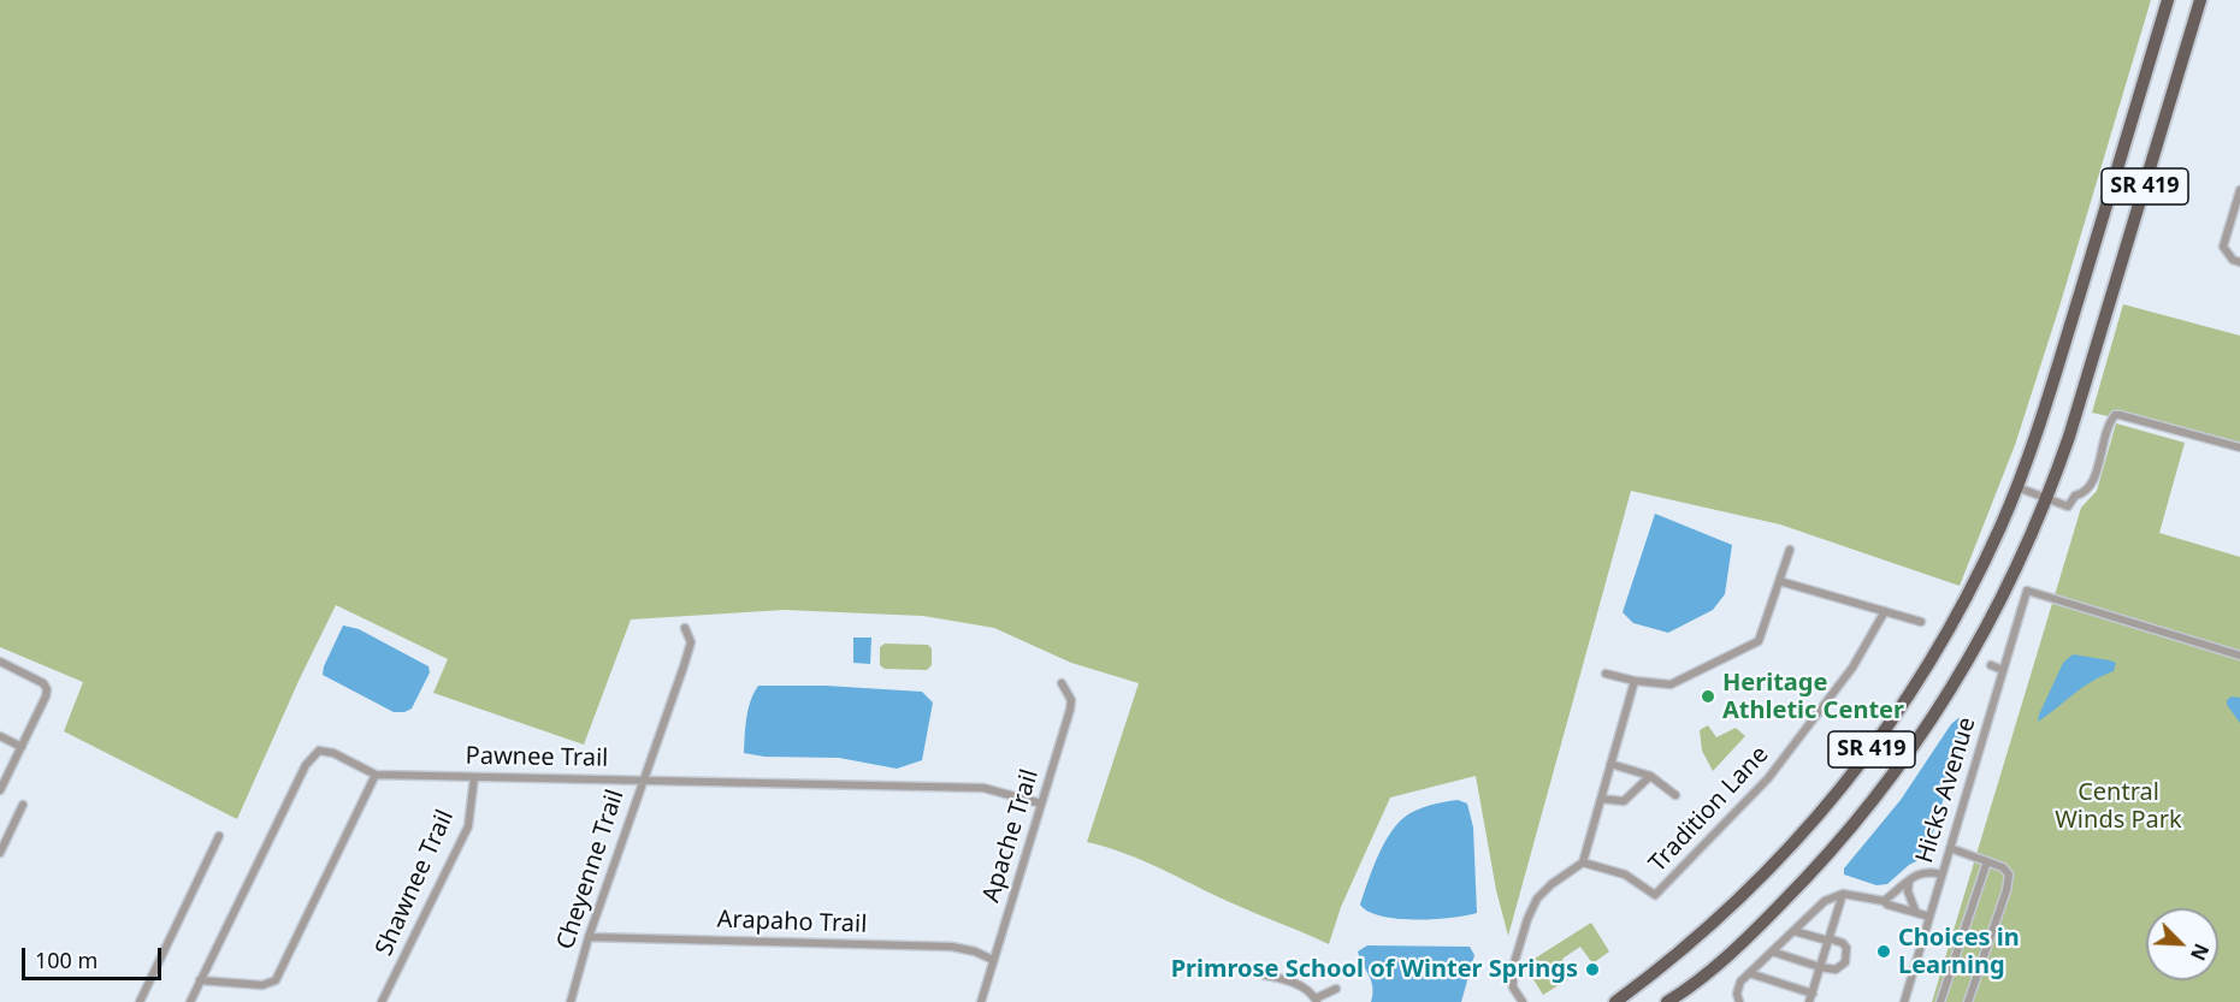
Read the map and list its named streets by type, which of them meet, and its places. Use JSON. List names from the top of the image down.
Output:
{
  "streets": {
    "main road": ["SR 419"],
    "street": [
      "Pawnee Trail",
      "Hicks Avenue",
      "Tradition Lane",
      "Apache Trail",
      "Cheyenne Trail",
      "Shawnee Trail",
      "Arapaho Trail"
    ]
  },
  "crossings": [
    ["Pawnee Trail", "Apache Trail"],
    ["Pawnee Trail", "Cheyenne Trail"],
    ["Pawnee Trail", "Shawnee Trail"],
    ["Apache Trail", "Arapaho Trail"],
    ["Cheyenne Trail", "Arapaho Trail"]
  ],
  "parks": ["Central Winds Park"],
  "places": ["Heritage Athletic Center", "Choices in Learning", "Primrose School of Winter Springs"],
  "scale_bar": "100 m",
  "north": "bottom right"
}
